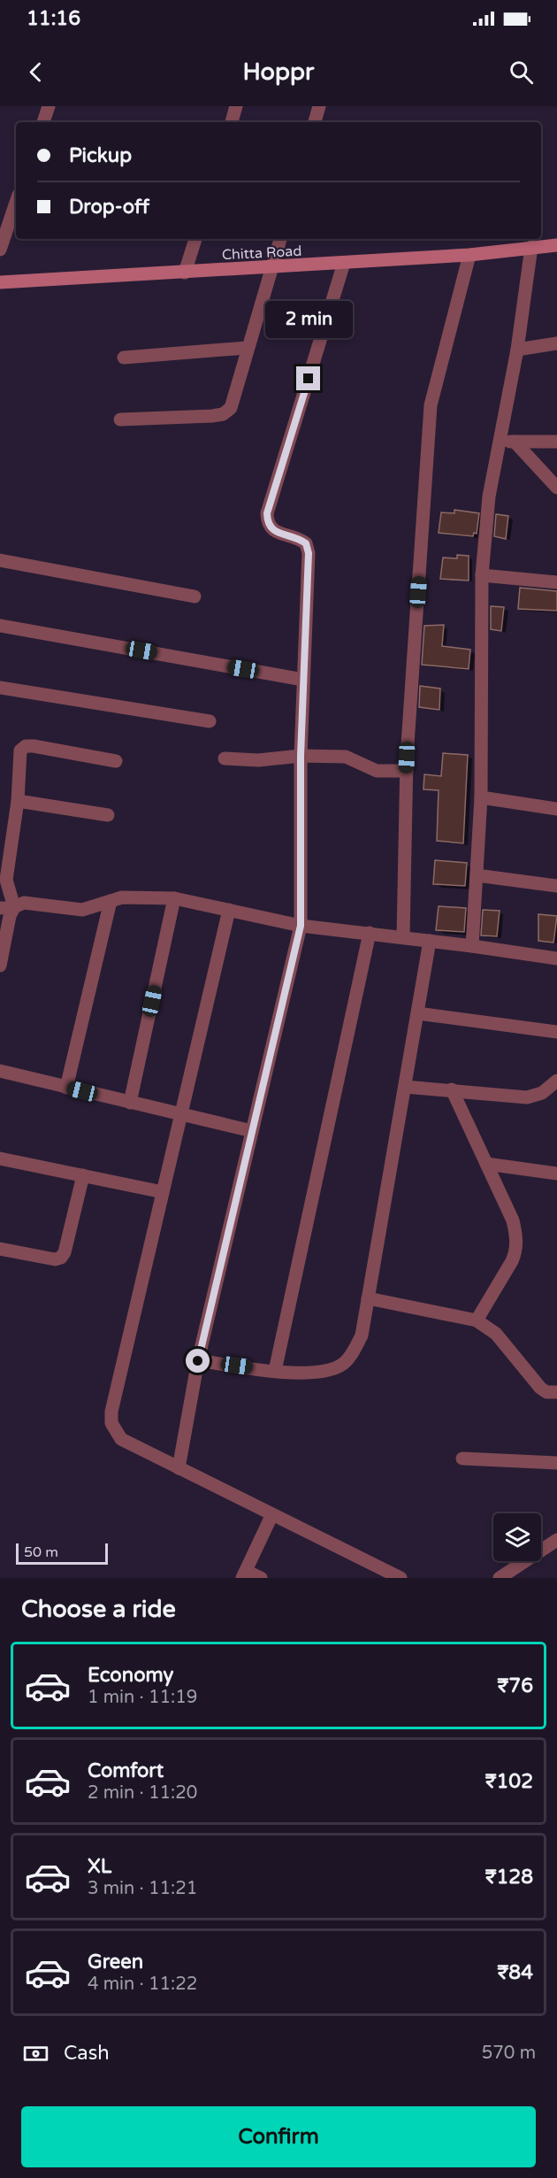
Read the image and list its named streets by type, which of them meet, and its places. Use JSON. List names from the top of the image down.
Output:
{
  "streets": {
    "street": ["Chitta Road"]
  },
  "scale_bar": "50 m",
  "page": {
    "status": "11:16",
    "header": "Hoppr",
    "banner": ["Pickup", "Drop-off"],
    "bubble": "2 min",
    "scale": "50 m",
    "heading": "Choose a ride",
    "list": [
      {
        "name": "Economy",
        "note": "1 min · 11:19",
        "value": "₹76"
      },
      {
        "name": "Comfort",
        "note": "2 min · 11:20",
        "value": "₹102"
      },
      {
        "name": "XL",
        "note": "3 min · 11:21",
        "value": "₹128"
      },
      {
        "name": "Green",
        "note": "4 min · 11:22",
        "value": "₹84"
      }
    ],
    "pay": ["Cash", "570 m"],
    "buttons": "Confirm"
  }
}
